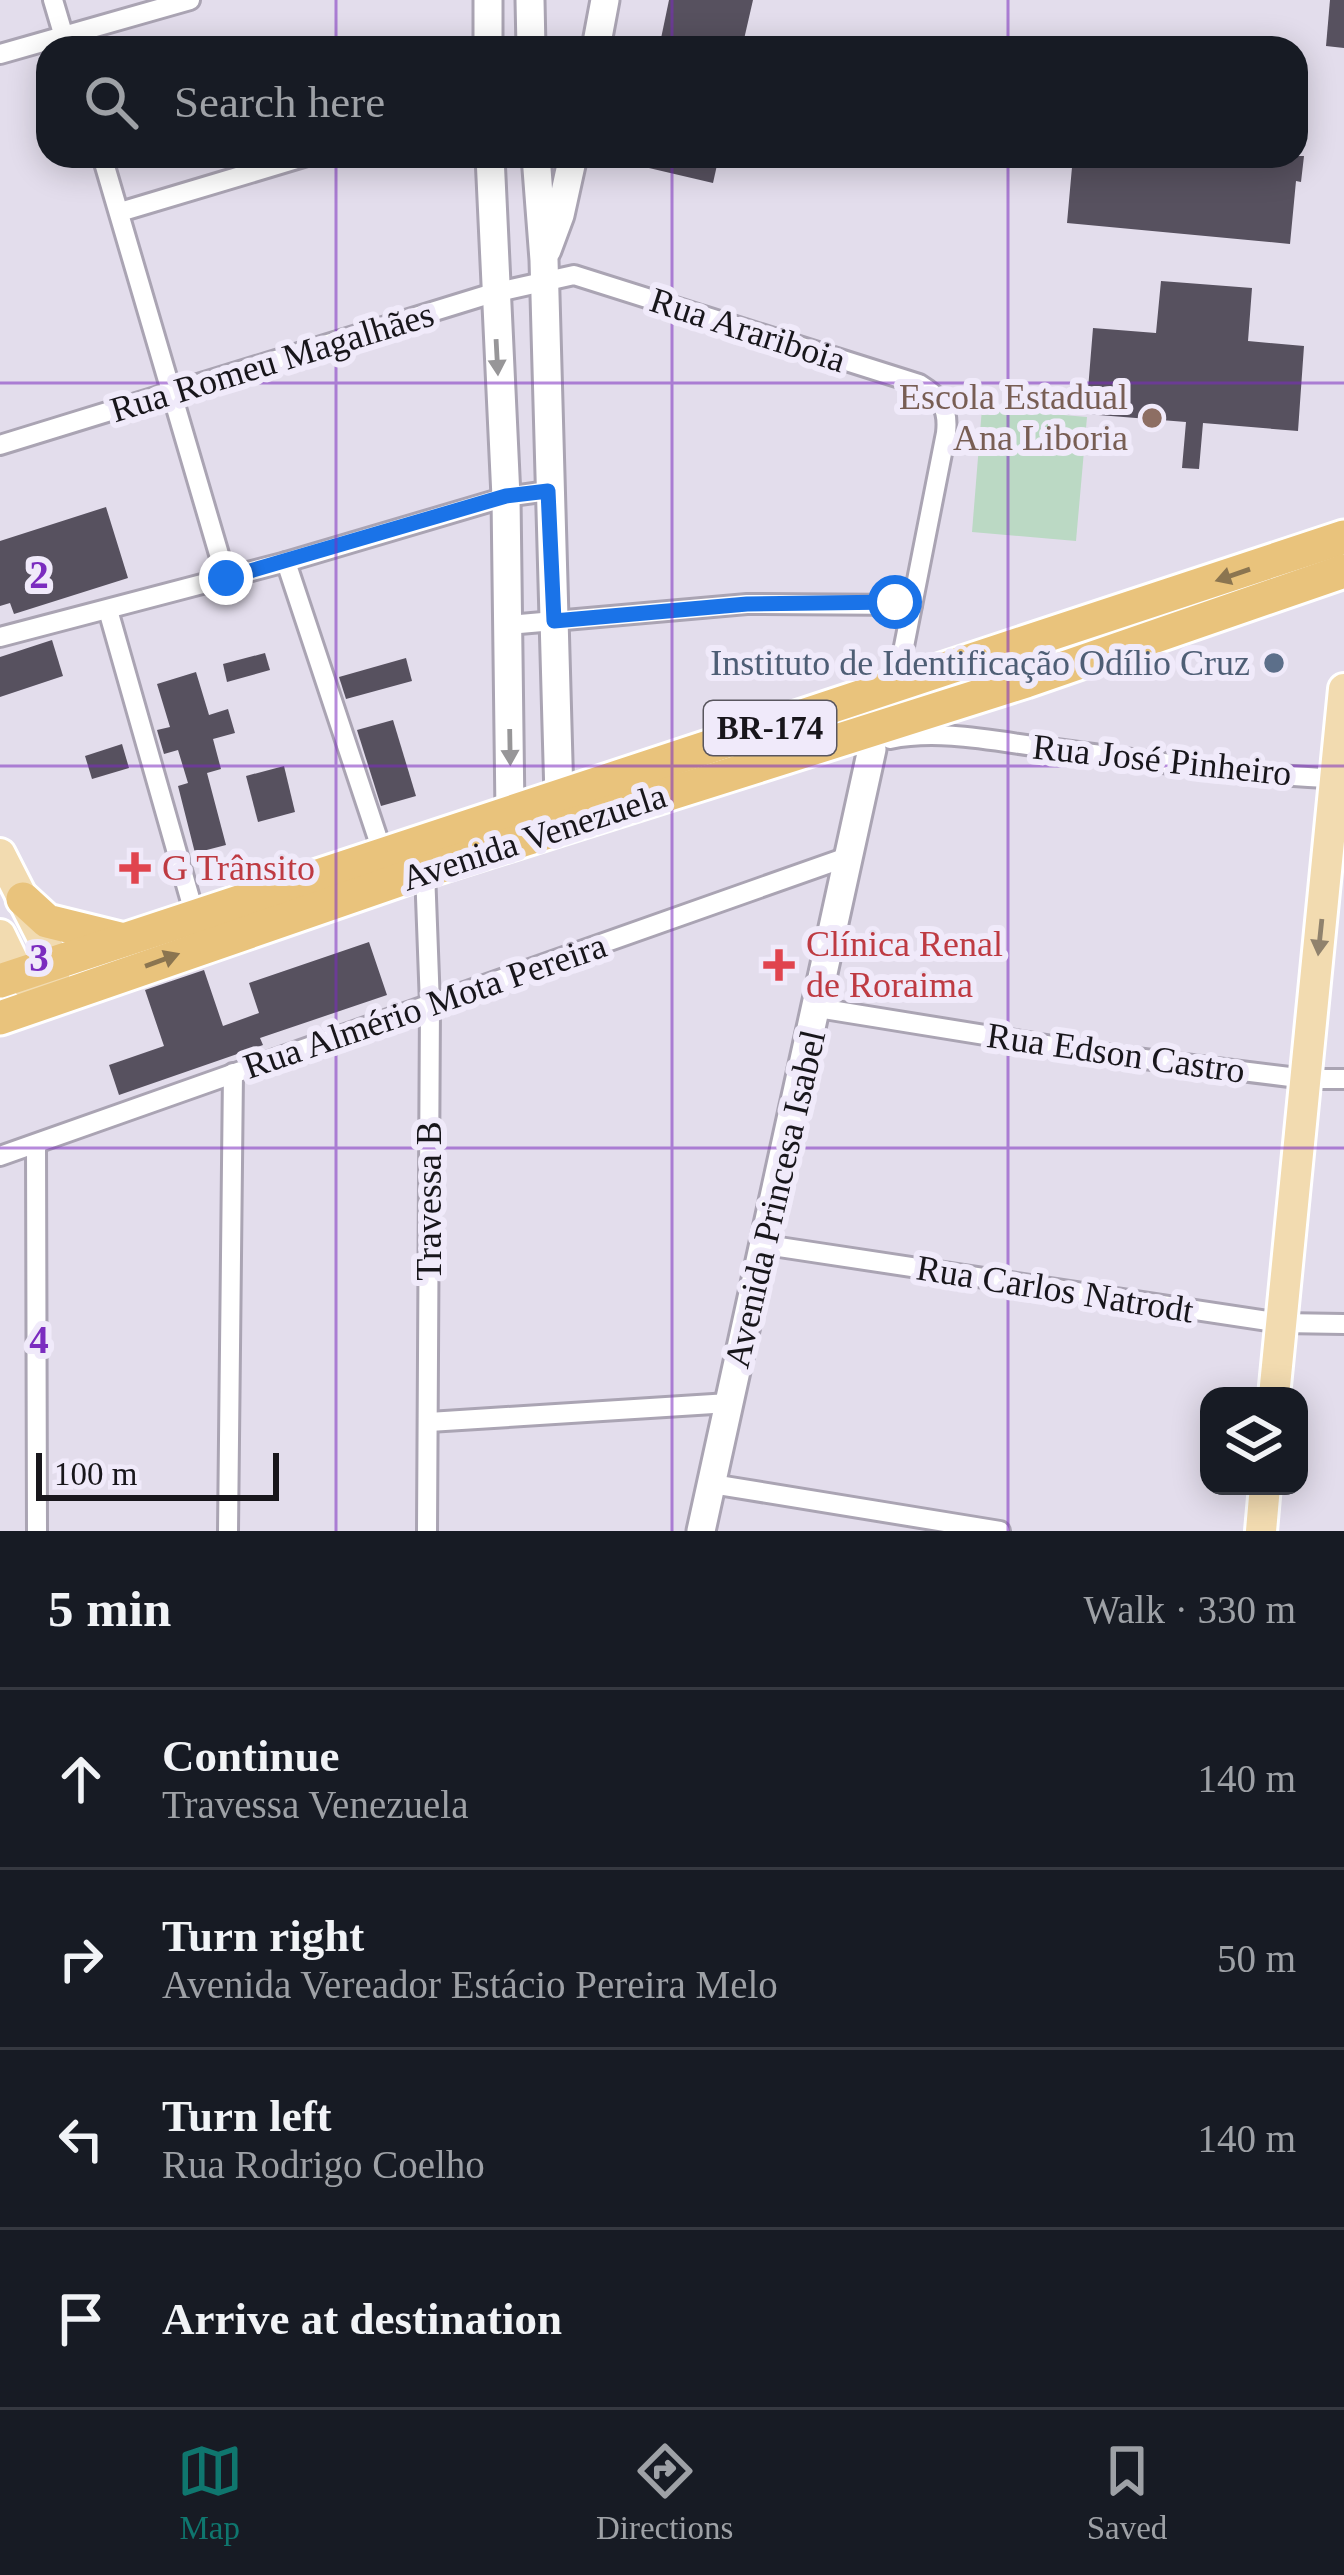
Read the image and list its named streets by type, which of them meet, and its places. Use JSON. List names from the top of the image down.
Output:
{
  "streets": {
    "highway": ["BR-174", "Avenida Venezuela"],
    "street": [
      "Rua Arariboia",
      "Rua Romeu Magalhães",
      "Rua José Pinheiro",
      "Rua Almério Mota Pereira",
      "Rua Edson Castro",
      "Avenida Princesa Isabel",
      "Travessa B",
      "Rua Carlos Natrodt"
    ]
  },
  "crossings": [
    ["Rua Arariboia", "Rua Romeu Magalhães"],
    ["Rua José Pinheiro", "Avenida Venezuela"],
    ["Rua José Pinheiro", "Avenida Princesa Isabel"],
    ["Avenida Venezuela", "Avenida Princesa Isabel"],
    ["Avenida Venezuela", "Travessa B"],
    ["Rua Almério Mota Pereira", "Avenida Princesa Isabel"],
    ["Rua Almério Mota Pereira", "Travessa B"],
    ["Rua Edson Castro", "Avenida Princesa Isabel"],
    ["Avenida Princesa Isabel", "Rua Carlos Natrodt"]
  ],
  "places": {
    "other": ["Escola Estadual Ana Liboria", "Instituto de Identificação Odílio Cruz"],
    "health": ["G Trânsito", "Clínica Renal de Roraima"]
  },
  "scale_bar": "100 m",
  "page": {
    "search": "Search here",
    "scale": "100 m",
    "heading": ["5 min", "Walk · 330 m"],
    "list": [
      ["Continue", "Travessa Venezuela", "140 m"],
      ["Turn right", "Avenida Vereador Estácio Pereira Melo", "50 m"],
      ["Turn left", "Rua Rodrigo Coelho", "140 m"],
      "Arrive at destination"
    ],
    "nav": ["Map", "Directions", "Saved"]
  },
  "grid": {
    "rows": ["2", "3", "4"]
  }
}
